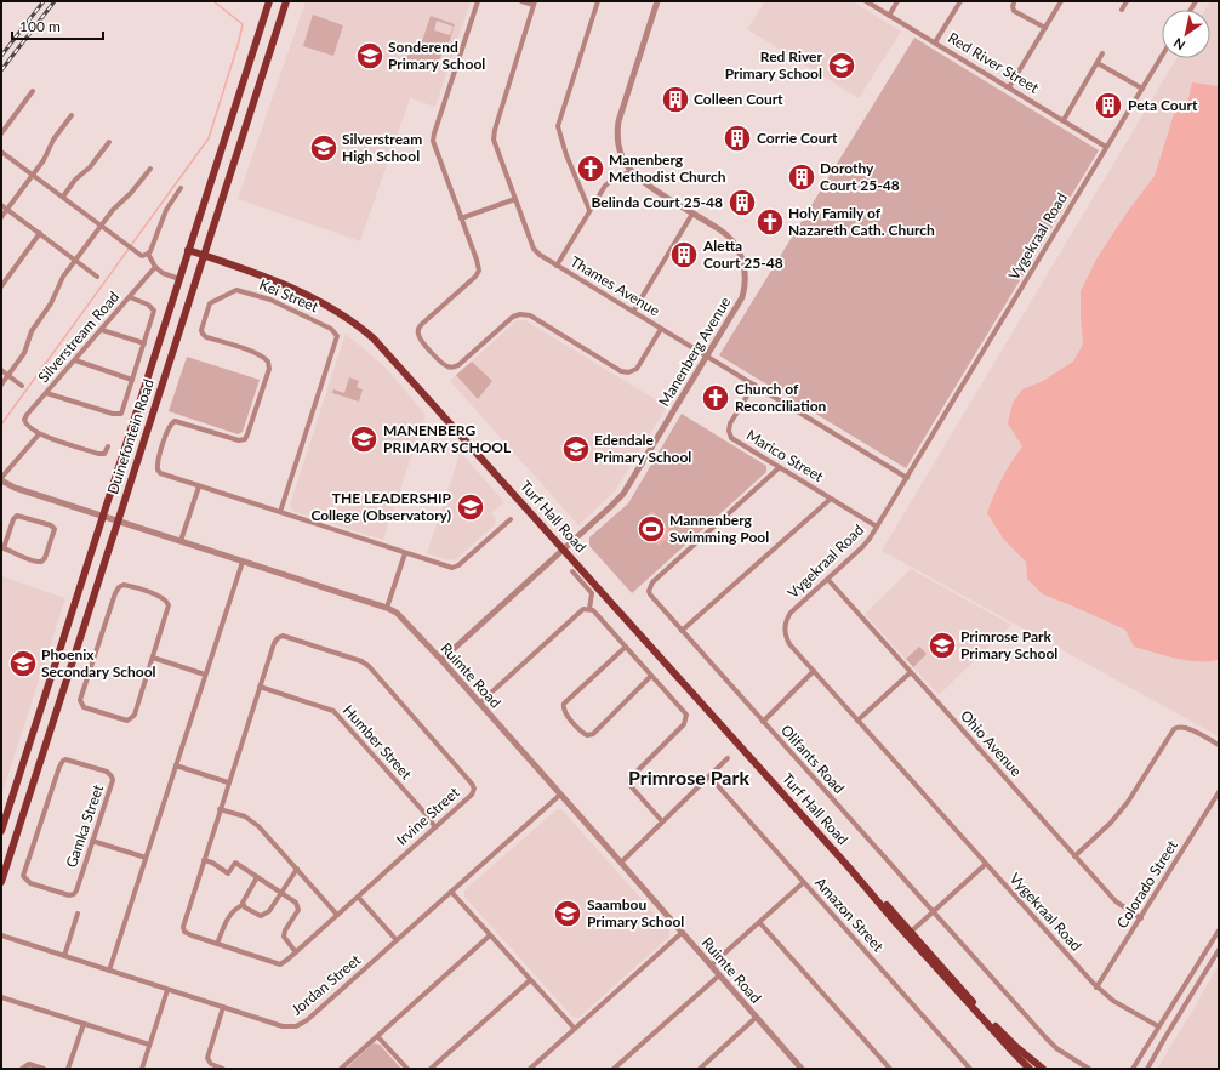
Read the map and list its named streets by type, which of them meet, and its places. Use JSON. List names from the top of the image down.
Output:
{
  "streets": {
    "main road": ["Duinefontein Road", "Turf Hall Road"],
    "street": [
      "Red River Street",
      "Vygekraal Road",
      "Thames Avenue",
      "Kei Street",
      "Silverstream Road",
      "Manenberg Avenue",
      "Marico Street",
      "Ruimte Road",
      "Humber Street",
      "Ohio Avenue",
      "Olifants Road",
      "Irvine Street",
      "Gamka Street",
      "Colorado Street",
      "Amazon Street",
      "Jordan Street"
    ]
  },
  "crossings": [
    ["Red River Street", "Vygekraal Road"],
    ["Vygekraal Road", "Thames Avenue"],
    ["Vygekraal Road", "Marico Street"],
    ["Vygekraal Road", "Ohio Avenue"],
    ["Vygekraal Road", "Colorado Street"],
    ["Thames Avenue", "Manenberg Avenue"],
    ["Thames Avenue", "Marico Street"],
    ["Manenberg Avenue", "Turf Hall Road"],
    ["Manenberg Avenue", "Ruimte Road"],
    ["Duinefontein Road", "Turf Hall Road"],
    ["Duinefontein Road", "Ruimte Road"],
    ["Marico Street", "Olifants Road"],
    ["Ruimte Road", "Jordan Street"],
    ["Humber Street", "Irvine Street"],
    ["Ohio Avenue", "Colorado Street"]
  ],
  "districts": ["Primrose Park"],
  "places": {
    "school or university": [
      "Sonderend Primary School",
      "Red River Primary School",
      "Silverstream High School",
      "MANENBERG PRIMARY SCHOOL",
      "Edendale Primary School",
      "THE LEADERSHIP College (Observatory)",
      "Primrose Park Primary School",
      "Phoenix Secondary School",
      "Saambou Primary School"
    ],
    "building": [
      "Colleen Court",
      "Peta Court",
      "Corrie Court",
      "Dorothy Court 25-48",
      "Belinda Court 25-48",
      "Aletta Court 25-48"
    ],
    "church": ["Manenberg Methodist Church", "Holy Family of Nazareth Cath. Church", "Church of Reconciliation"],
    "sports": ["Mannenberg Swimming Pool"]
  },
  "scale_bar": "100 m",
  "north": "bottom left"
}
